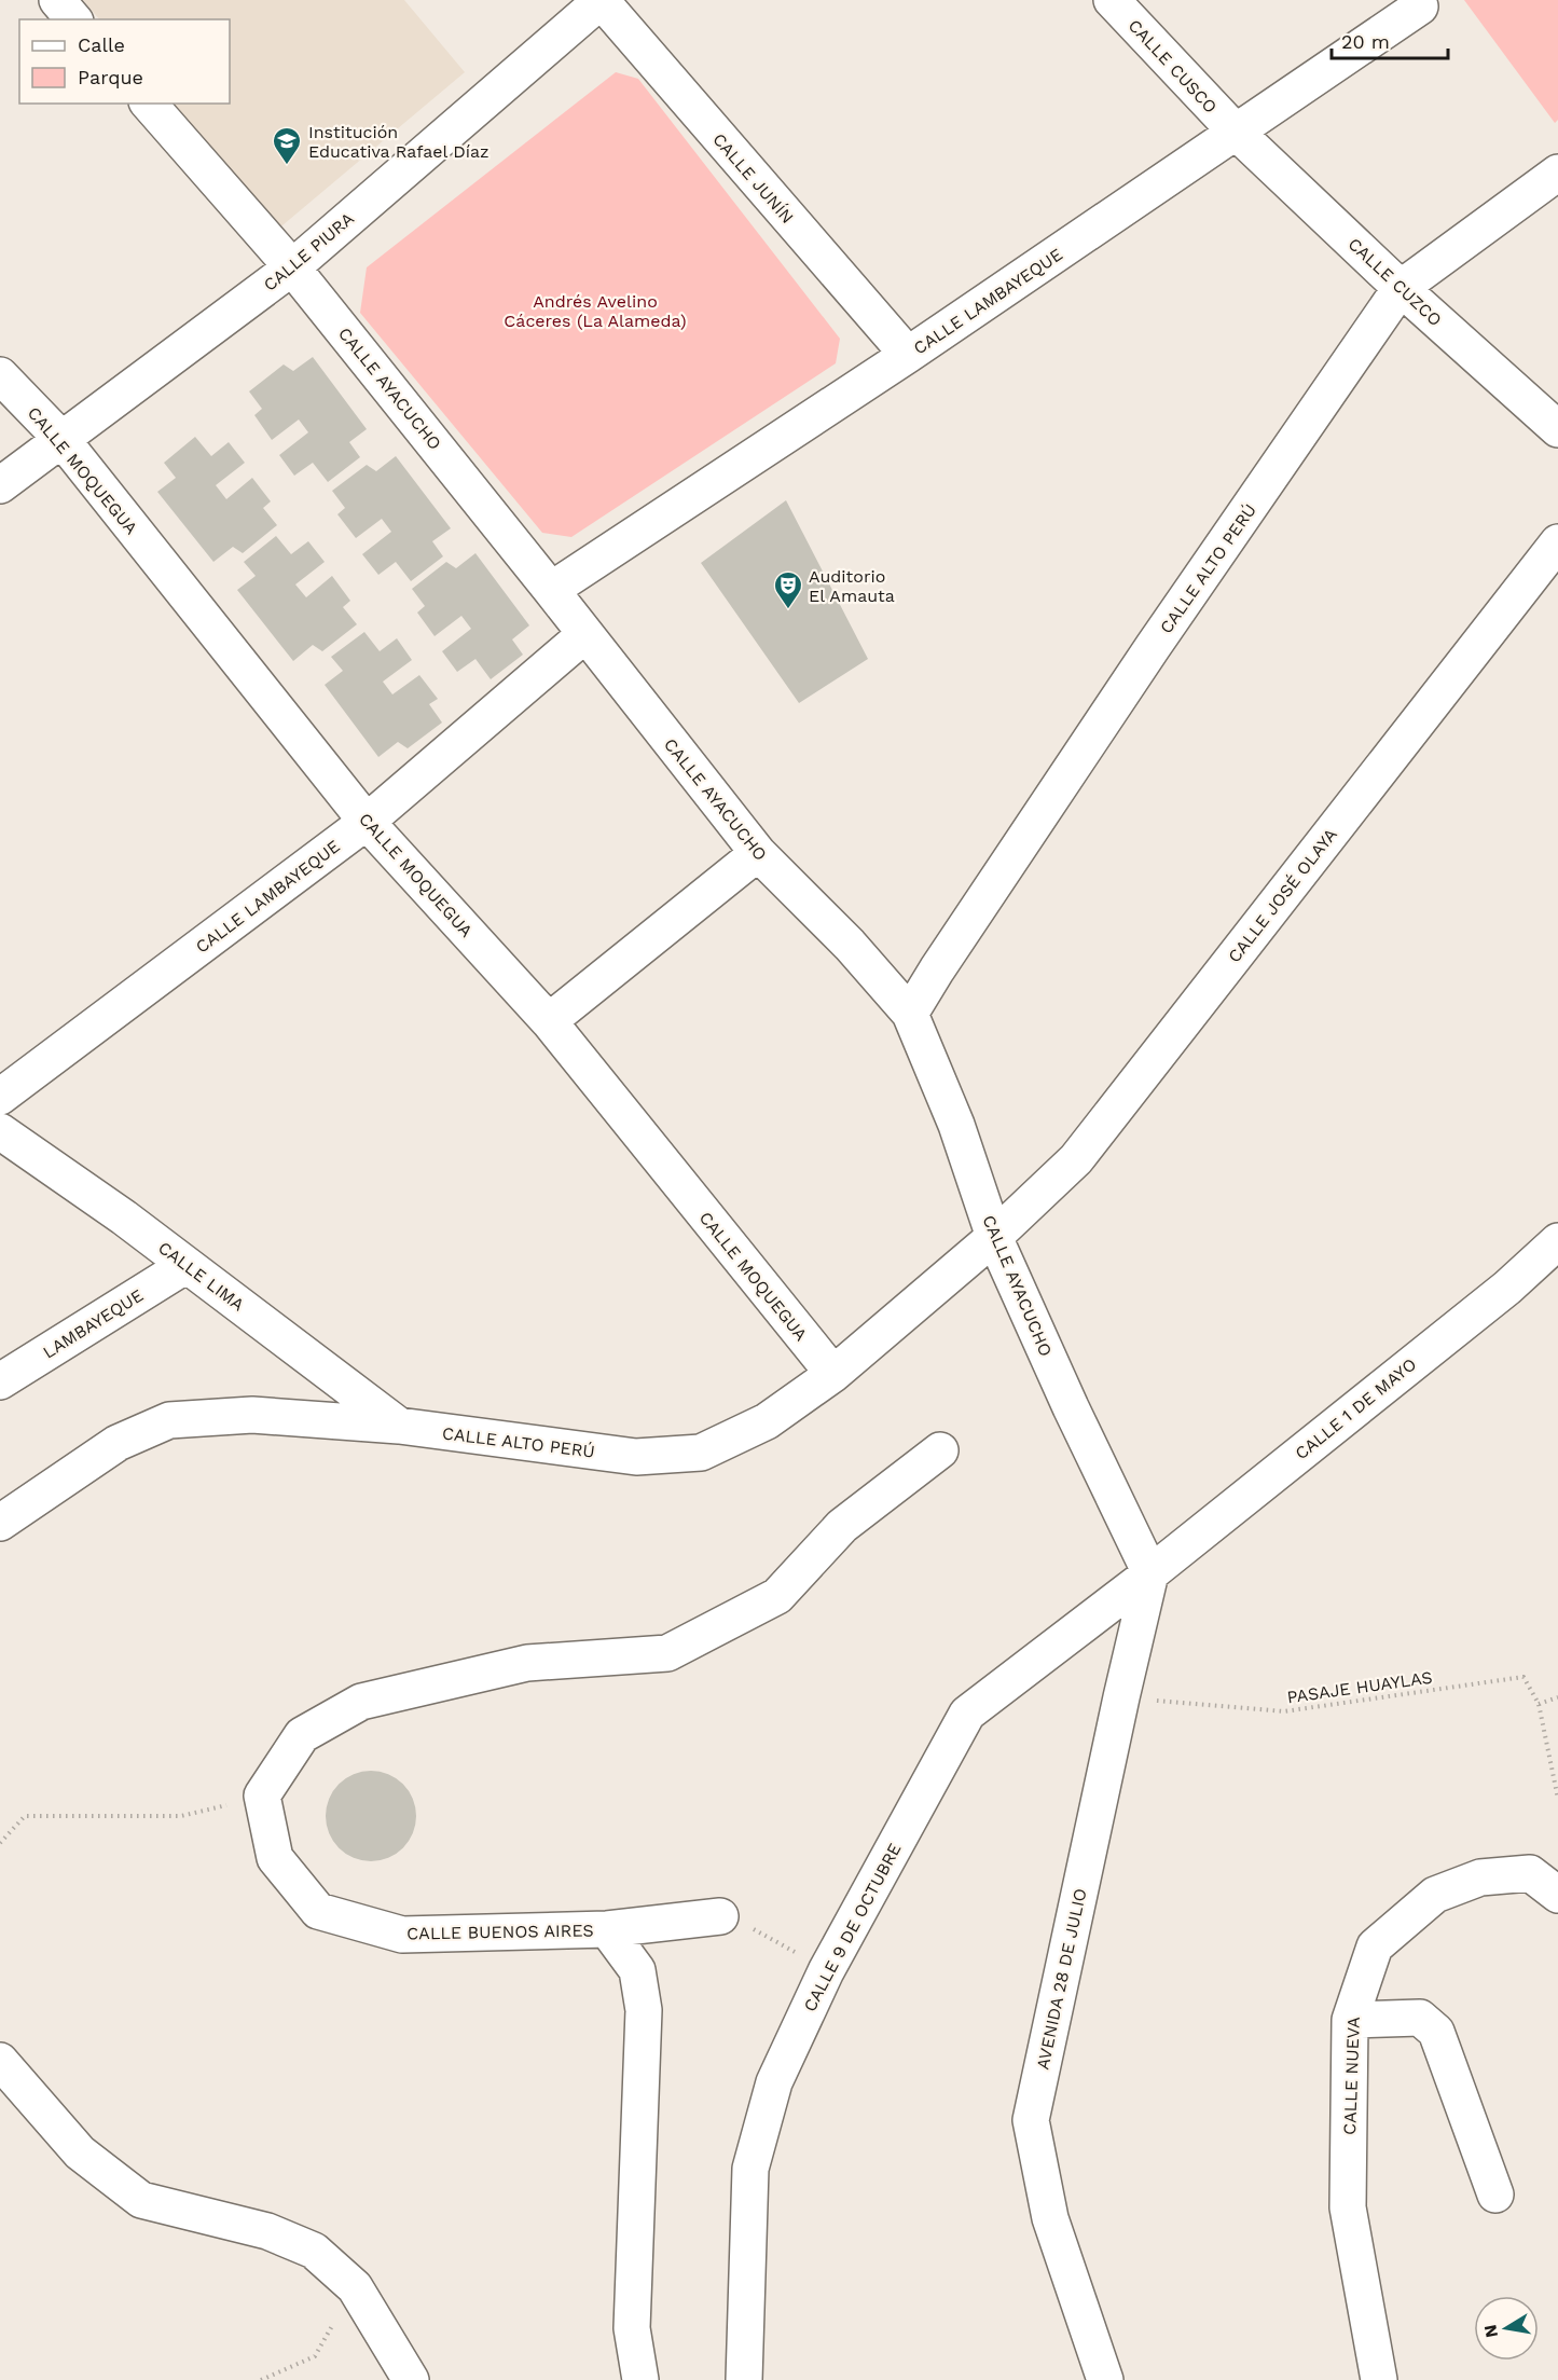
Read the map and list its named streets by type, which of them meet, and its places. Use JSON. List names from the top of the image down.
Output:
{
  "streets": {
    "street": [
      "CALLE CUSCO",
      "CALLE JUNÍN",
      "CALLE PIURA",
      "CALLE CUZCO",
      "CALLE LAMBAYEQUE",
      "CALLE AYACUCHO",
      "CALLE MOQUEGUA",
      "CALLE ALTO PERÚ",
      "CALLE JOSÉ OLAYA",
      "CALLE LIMA",
      "LAMBAYEQUE",
      "CALLE 1 DE MAYO",
      "CALLE 9 DE OCTUBRE",
      "CALLE BUENOS AIRES",
      "AVENIDA 28 DE JULIO",
      "CALLE NUEVA"
    ],
    "path": ["PASAJE HUAYLAS"]
  },
  "crossings": [
    ["CALLE CUSCO", "CALLE CUZCO"],
    ["CALLE CUSCO", "CALLE LAMBAYEQUE"],
    ["CALLE JUNÍN", "CALLE PIURA"],
    ["CALLE JUNÍN", "CALLE LAMBAYEQUE"],
    ["CALLE PIURA", "CALLE AYACUCHO"],
    ["CALLE PIURA", "CALLE MOQUEGUA"],
    ["CALLE CUZCO", "CALLE LAMBAYEQUE"],
    ["CALLE CUZCO", "CALLE ALTO PERÚ"],
    ["CALLE LAMBAYEQUE", "CALLE AYACUCHO"],
    ["CALLE LAMBAYEQUE", "CALLE MOQUEGUA"],
    ["CALLE AYACUCHO", "CALLE ALTO PERÚ"],
    ["CALLE AYACUCHO", "CALLE JOSÉ OLAYA"],
    ["CALLE AYACUCHO", "CALLE 1 DE MAYO"],
    ["CALLE AYACUCHO", "CALLE 9 DE OCTUBRE"],
    ["CALLE AYACUCHO", "AVENIDA 28 DE JULIO"],
    ["CALLE MOQUEGUA", "CALLE ALTO PERÚ"],
    ["CALLE ALTO PERÚ", "CALLE JOSÉ OLAYA"],
    ["CALLE ALTO PERÚ", "CALLE LIMA"],
    ["CALLE LIMA", "LAMBAYEQUE"],
    ["CALLE 1 DE MAYO", "CALLE 9 DE OCTUBRE"],
    ["CALLE 1 DE MAYO", "AVENIDA 28 DE JULIO"],
    ["PASAJE HUAYLAS", "AVENIDA 28 DE JULIO"],
    ["CALLE 9 DE OCTUBRE", "AVENIDA 28 DE JULIO"]
  ],
  "parks": ["Andrés Avelino Cáceres (La Alameda)"],
  "places": {
    "school or university": ["Institución Educativa Rafael Díaz"],
    "theatre": ["Auditorio El Amauta"]
  },
  "legend": ["Calle", "Parque"],
  "scale_bar": "20 m",
  "north": "left"
}
